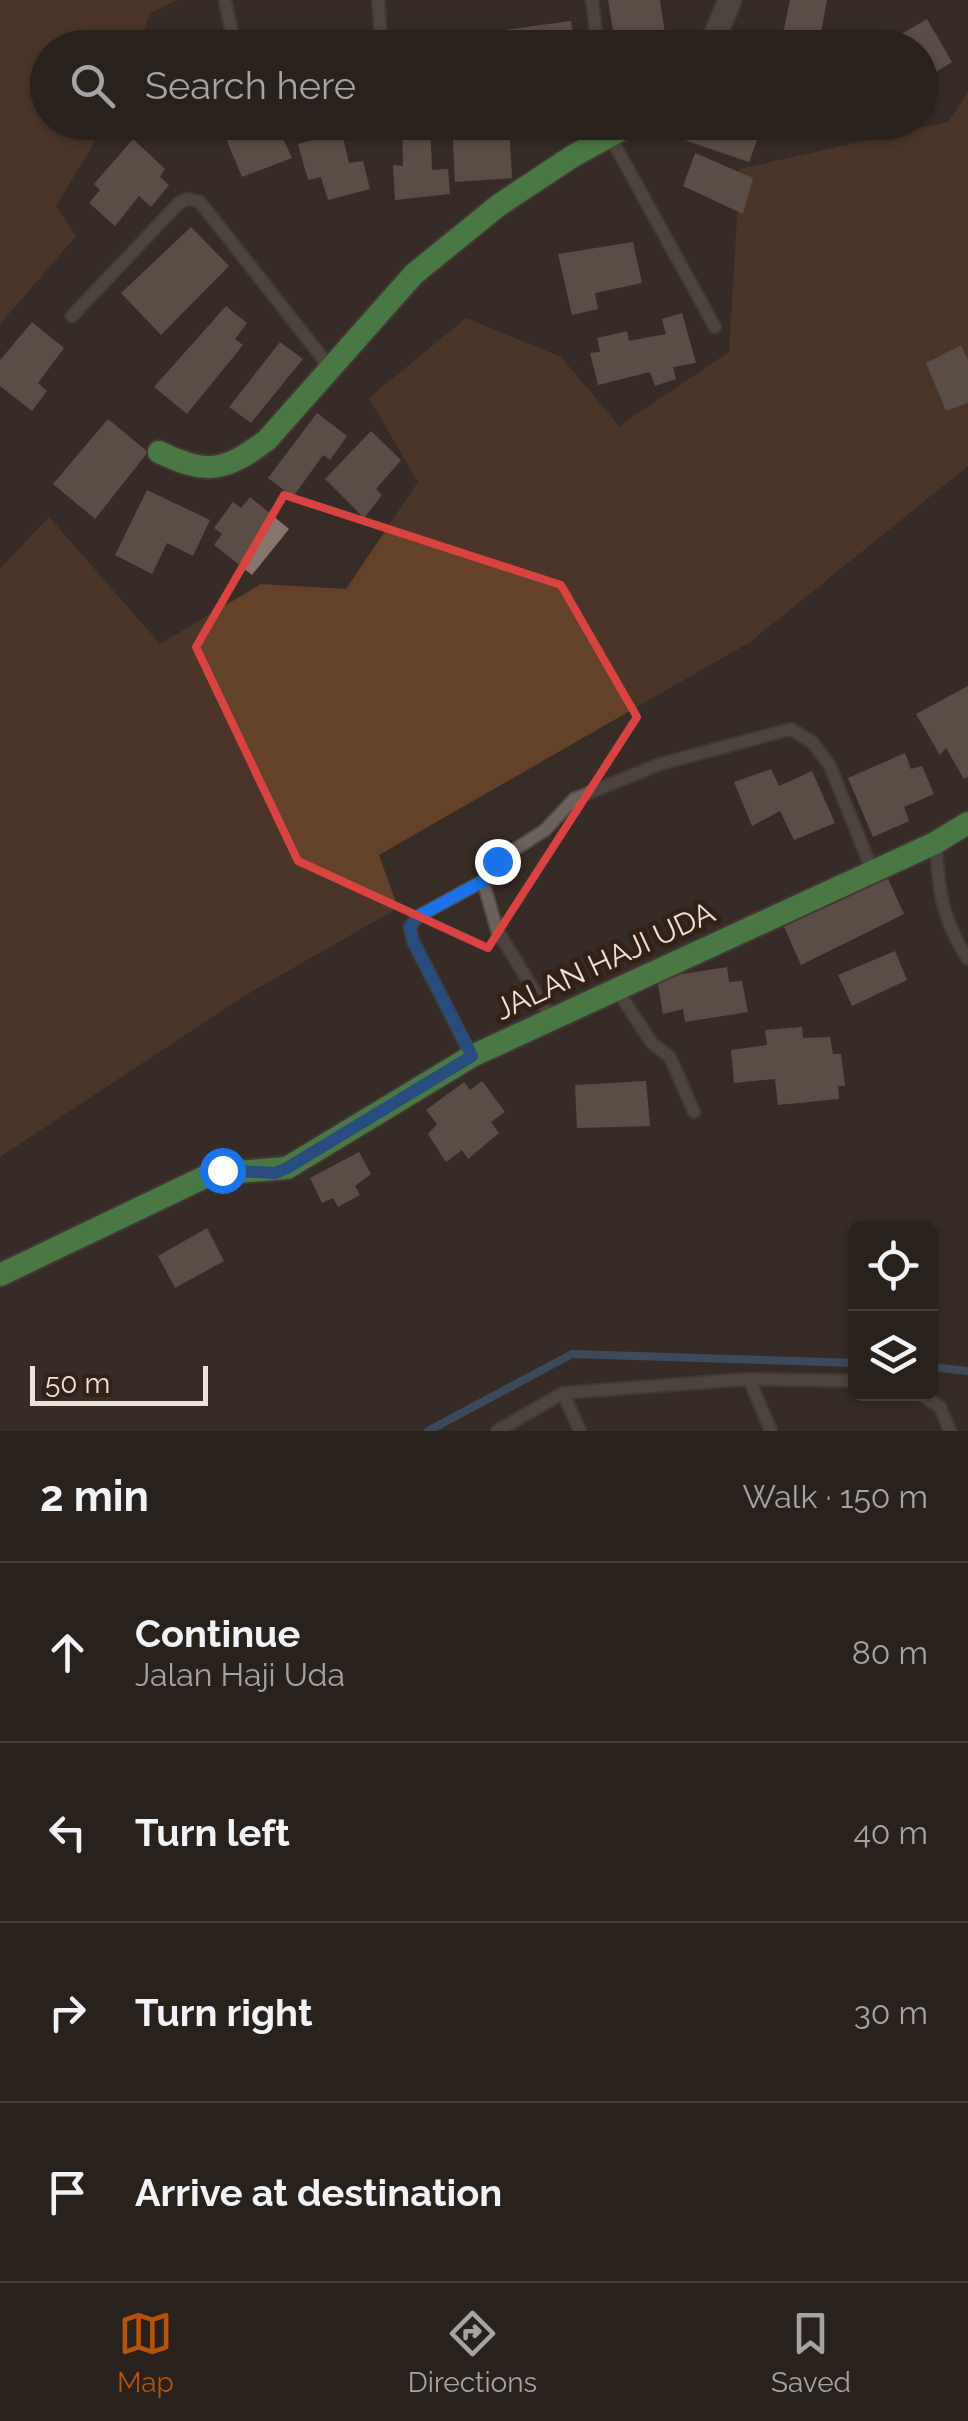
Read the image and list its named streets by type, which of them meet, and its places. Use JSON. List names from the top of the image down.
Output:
{
  "streets": {
    "street": ["JALAN HAJI UDA"]
  },
  "scale_bar": "50 m",
  "page": {
    "search": "Search here",
    "scale": "50 m",
    "heading": ["2 min", "Walk · 150 m"],
    "list": [
      ["Continue", "Jalan Haji Uda", "80 m"],
      ["Turn left", "40 m"],
      ["Turn right", "30 m"],
      "Arrive at destination"
    ],
    "nav": ["Map", "Directions", "Saved"]
  }
}
